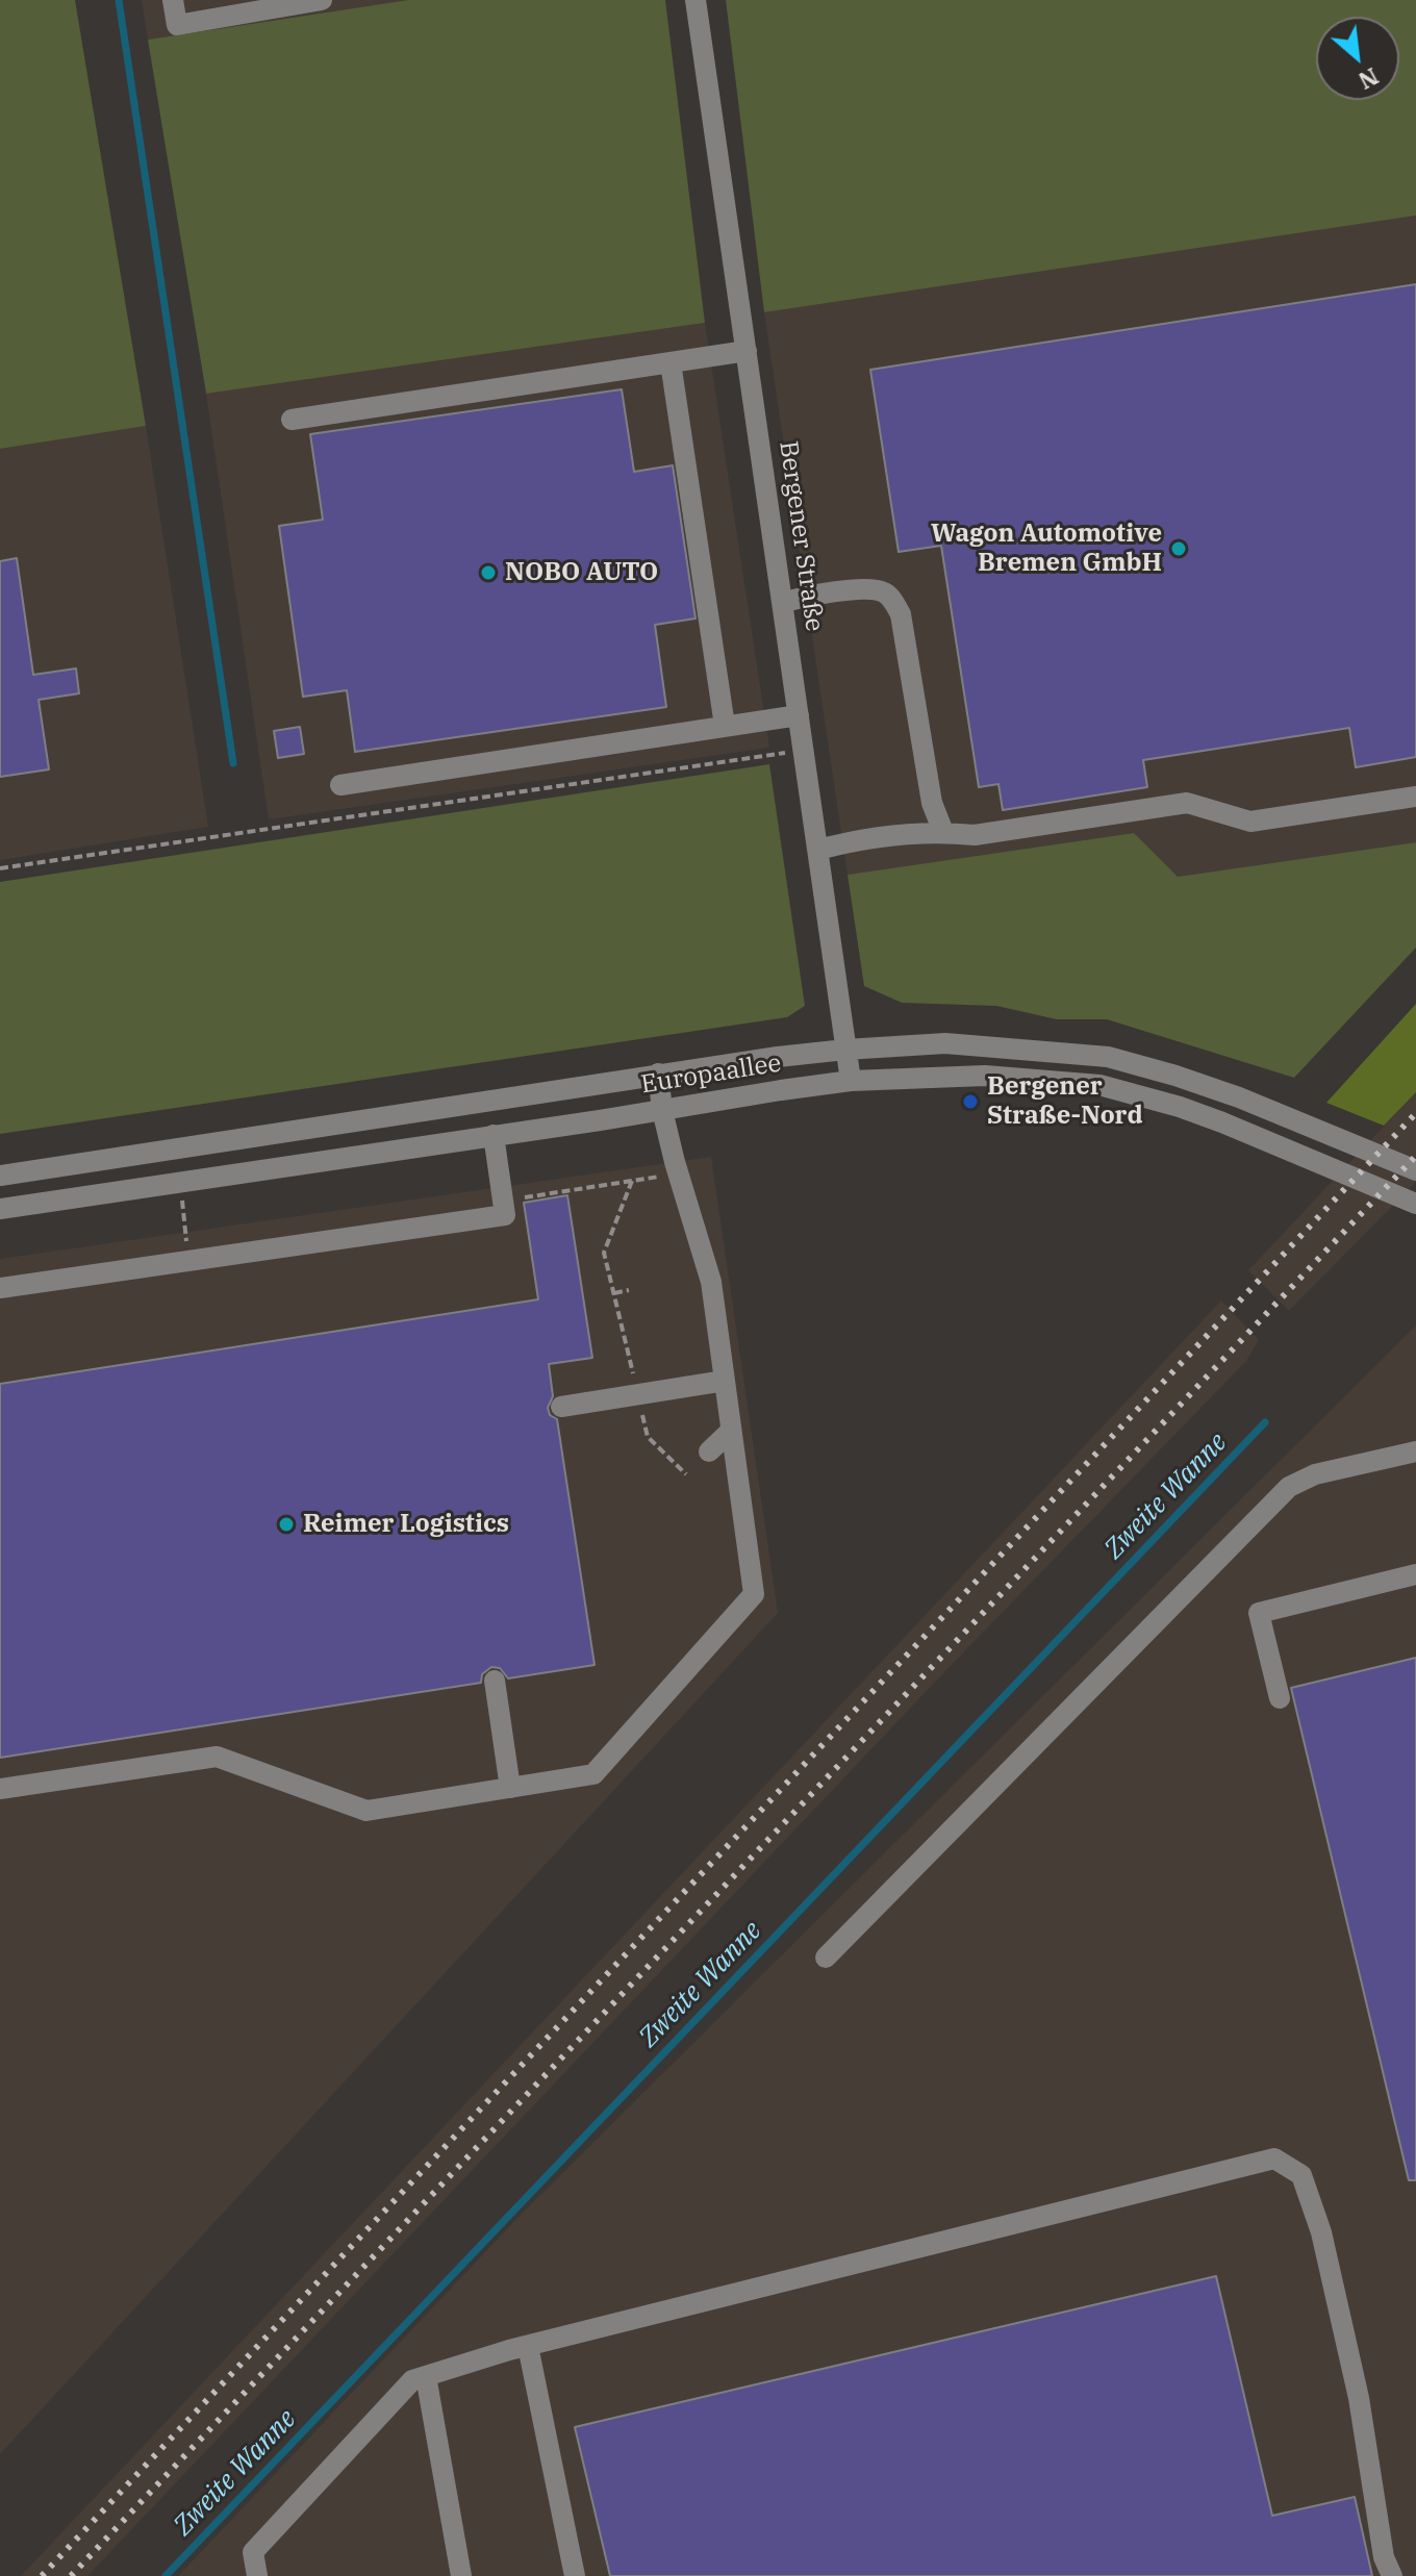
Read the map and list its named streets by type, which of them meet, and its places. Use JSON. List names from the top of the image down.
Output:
{
  "streets": {
    "street": ["Bergener Straße", "Europaallee"]
  },
  "crossings": [
    ["Bergener Straße", "Europaallee"]
  ],
  "water": ["Zweite Wanne"],
  "places": [
    "Wagon Automotive Bremen GmbH",
    "NOBO AUTO",
    "Bergener Straße-Nord",
    "Reimer Logistics"
  ],
  "north": "bottom right"
}
